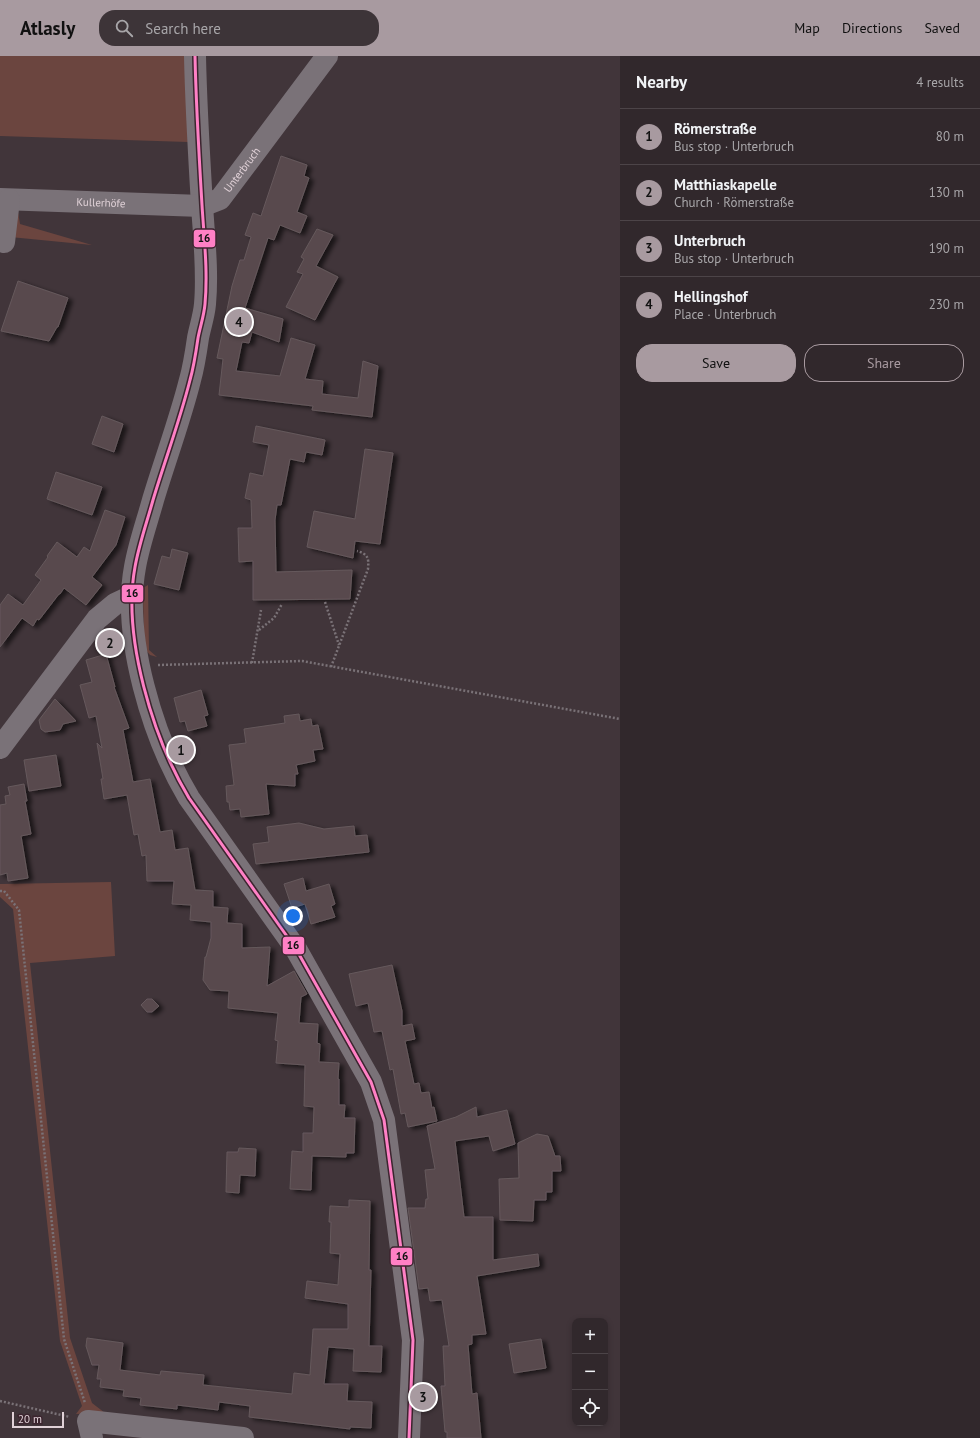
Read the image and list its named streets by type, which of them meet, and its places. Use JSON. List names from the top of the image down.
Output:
{
  "streets": {
    "street": ["Unterbruch", "Kullerhöfe"]
  },
  "crossings": [
    ["Unterbruch", "Kullerhöfe"]
  ],
  "lines": ["transit line 16"],
  "scale_bar": "20 m",
  "page": {
    "header": "Atlasly",
    "search": "Search here",
    "nav": ["Map", "Directions", "Saved"],
    "heading": ["Nearby", "4 results"],
    "list": [
      {
        "mark": "1",
        "name": "Römerstraße",
        "note": "Bus stop · Unterbruch",
        "value": "80 m"
      },
      {
        "mark": "2",
        "name": "Matthiaskapelle",
        "note": "Church · Römerstraße",
        "value": "130 m"
      },
      {
        "mark": "3",
        "name": "Unterbruch",
        "note": "Bus stop · Unterbruch",
        "value": "190 m"
      },
      {
        "mark": "4",
        "name": "Hellingshof",
        "note": "Place · Unterbruch",
        "value": "230 m"
      }
    ],
    "pins": [
      "4",
      "2",
      "1",
      "3"
    ],
    "buttons": ["Save", "Share"],
    "map_buttons": ["+", "−"],
    "scale": "20 m"
  }
}
